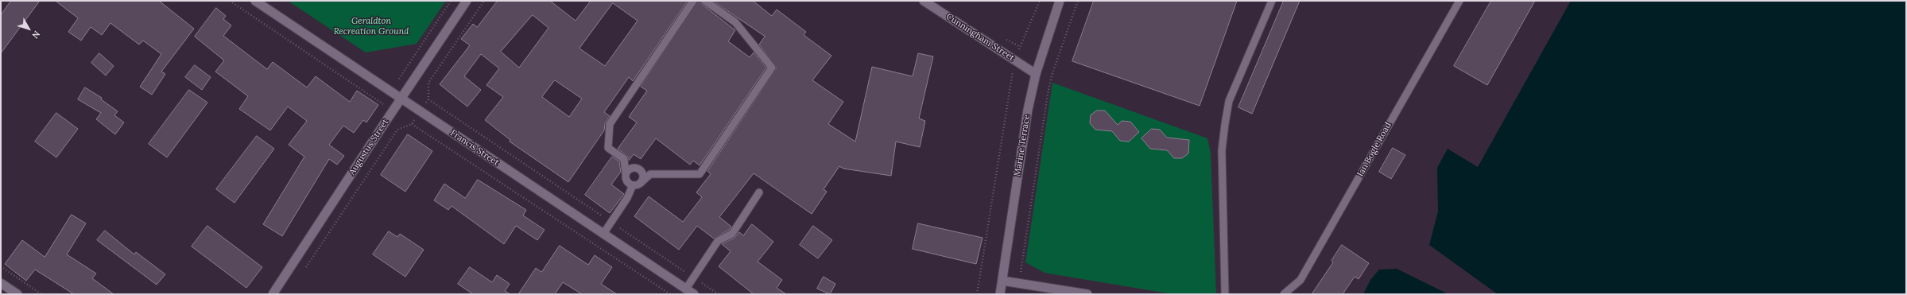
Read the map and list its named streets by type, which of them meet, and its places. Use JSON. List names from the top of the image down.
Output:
{
  "streets": {
    "street": [
      "Cunningham Street",
      "Marine Terrace",
      "Augustus Street",
      "Francis Street"
    ],
    "lane": ["Ian Bogle Road"]
  },
  "crossings": [
    ["Cunningham Street", "Marine Terrace"],
    ["Augustus Street", "Francis Street"]
  ],
  "parks": ["Geraldton Recreation Ground"],
  "north": "bottom right"
}
